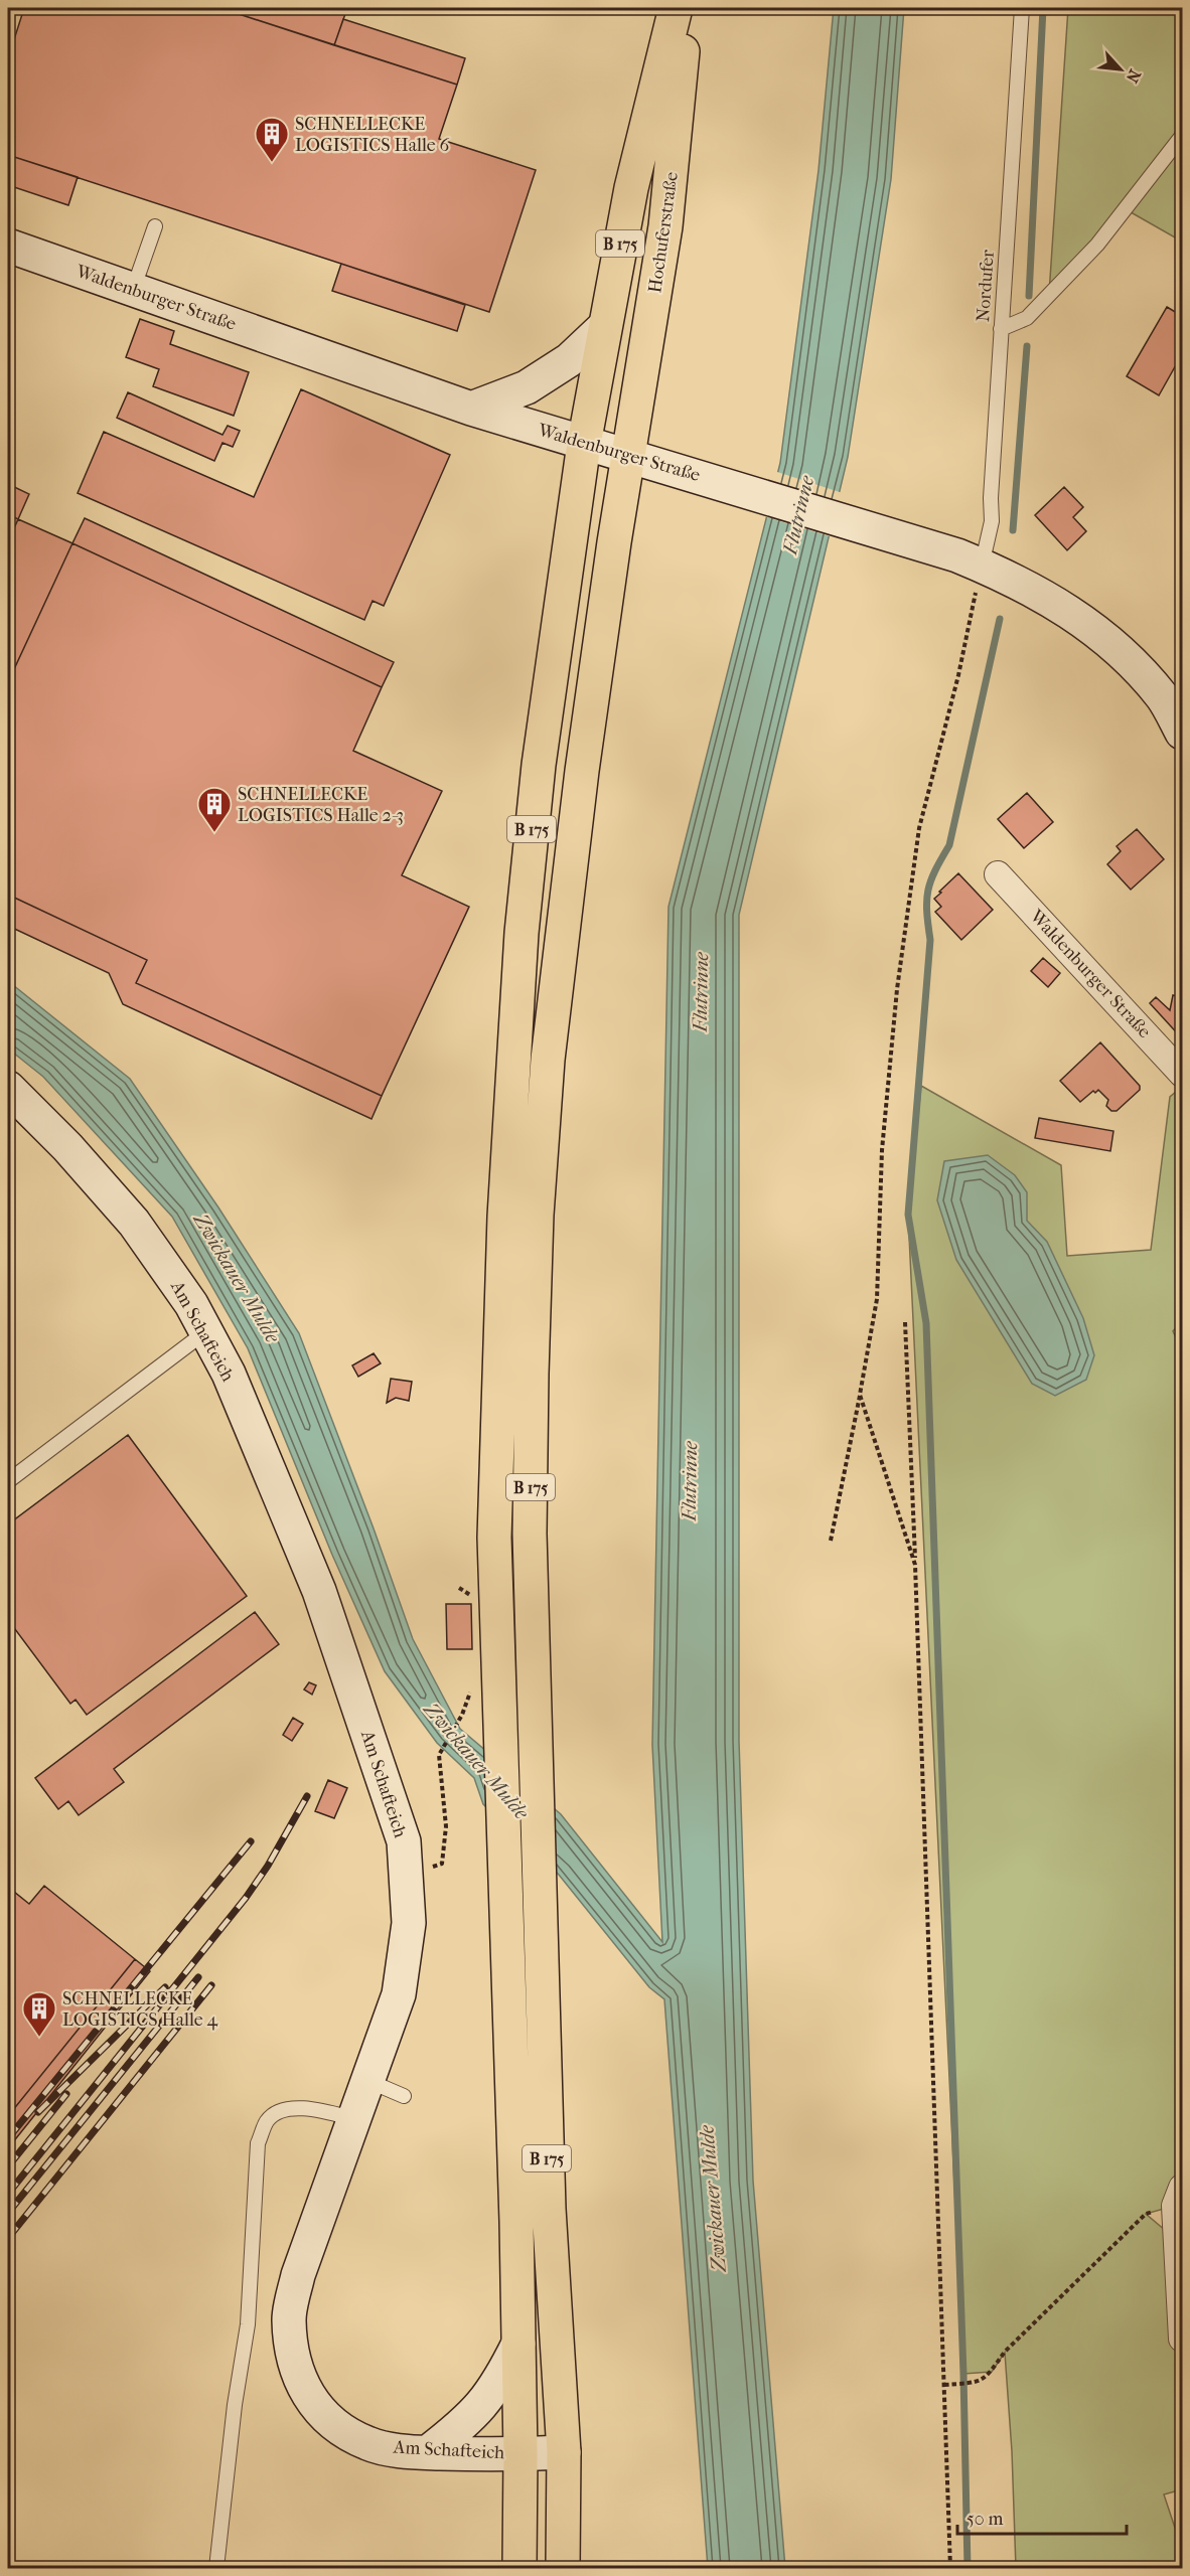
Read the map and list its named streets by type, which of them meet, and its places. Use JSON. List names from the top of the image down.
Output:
{
  "streets": {
    "main road": ["Hochuferstraße", "B 175"],
    "street": ["Waldenburger Straße", "Am Schafteich"],
    "lane": ["Nordufer"]
  },
  "crossings": [
    ["Hochuferstraße", "B 175"],
    ["Hochuferstraße", "Waldenburger Straße"],
    ["B 175", "Waldenburger Straße"],
    ["B 175", "Am Schafteich"],
    ["Nordufer", "Waldenburger Straße"]
  ],
  "water": ["Flutrinne", "Zwickauer Mulde"],
  "places": {
    "building": ["SCHNELLECKE LOGISTICS Halle 6", "SCHNELLECKE LOGISTICS Halle 2-3", "SCHNELLECKE LOGISTICS Halle 4"]
  },
  "scale_bar": "50 m",
  "north": "bottom right"
}
